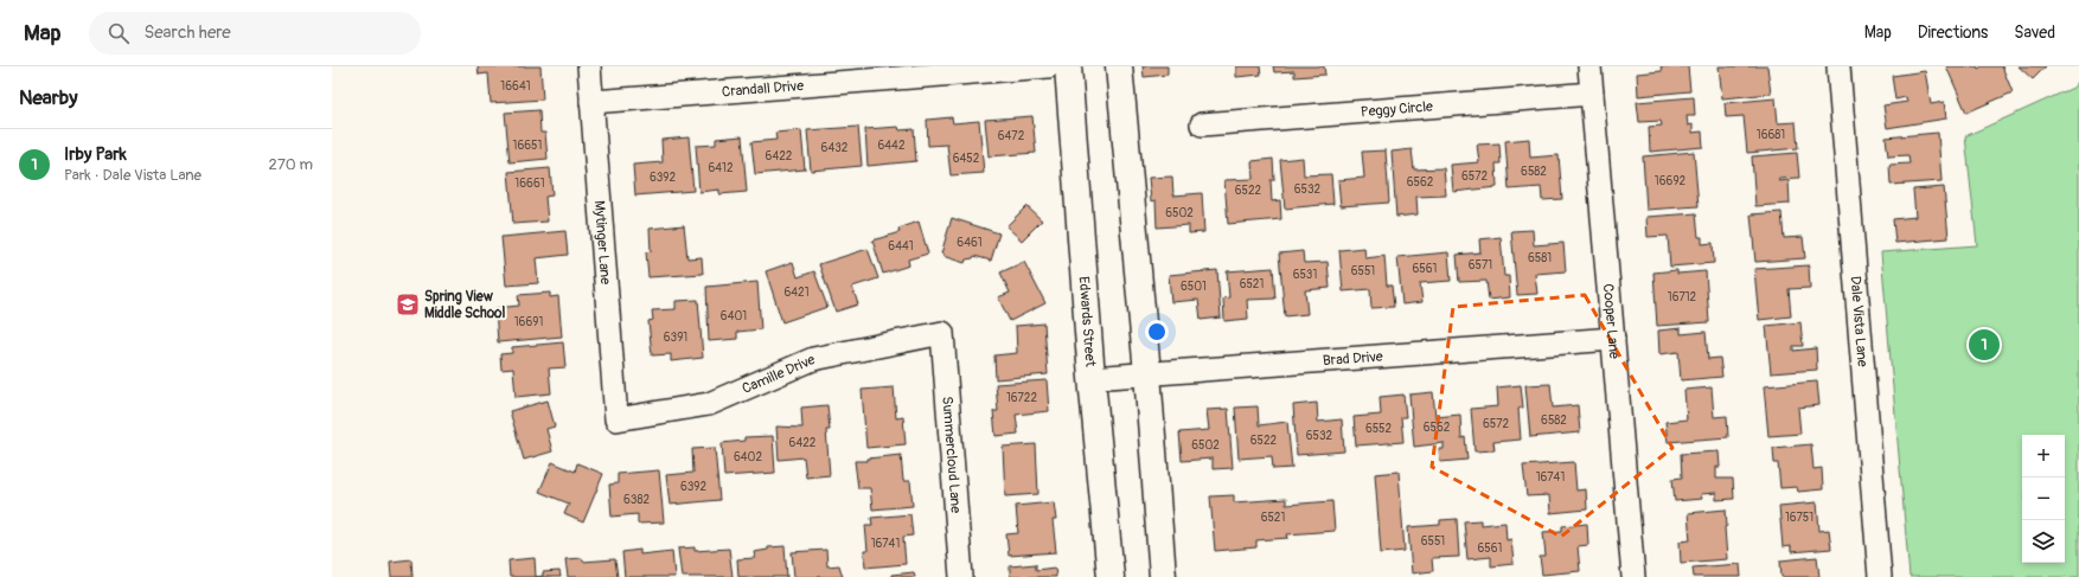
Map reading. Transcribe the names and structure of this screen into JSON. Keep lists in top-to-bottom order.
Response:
{
  "streets": {
    "main road": ["Edwards Street"],
    "street": [
      "Crandall Drive",
      "Peggy Circle",
      "Mytinger Lane",
      "Cooper Lane",
      "Dale Vista Lane",
      "Brad Drive",
      "Camille Drive",
      "Summercloud Lane"
    ]
  },
  "crossings": [
    ["Crandall Drive", "Mytinger Lane"],
    ["Peggy Circle", "Cooper Lane"],
    ["Mytinger Lane", "Camille Drive"],
    ["Cooper Lane", "Brad Drive"],
    ["Edwards Street", "Brad Drive"],
    ["Camille Drive", "Summercloud Lane"]
  ],
  "places": {
    "school or university": ["Spring View Middle School"]
  },
  "house_numbers": [
    "16641",
    "16681",
    "6472",
    "16651",
    "6442",
    "6432",
    "6422",
    "6452",
    "6412",
    "6582",
    "6572",
    "6392",
    "16692",
    "6562",
    "16661",
    "6532",
    "6522",
    "6502",
    "6461",
    "6441",
    "6581",
    "6571",
    "6561",
    "6551",
    "6531",
    "6521",
    "6501",
    "6421",
    "16712",
    "6401",
    "16691",
    "6391",
    "16722",
    "6582",
    "6572",
    "6562",
    "6552",
    "6532",
    "6522",
    "6422",
    "6502",
    "6402",
    "16741",
    "6392",
    "6382",
    "6521",
    "16751",
    "6551",
    "16741",
    "6561"
  ],
  "page": {
    "header": "Map",
    "search": "Search here",
    "nav": ["Map", "Directions", "Saved"],
    "heading": "Nearby",
    "list": [
      {
        "mark": "1",
        "name": "Irby Park",
        "note": "Park · Dale Vista Lane",
        "value": "270 m"
      }
    ],
    "pins": "1",
    "map_buttons": ["+", "−"]
  }
}
